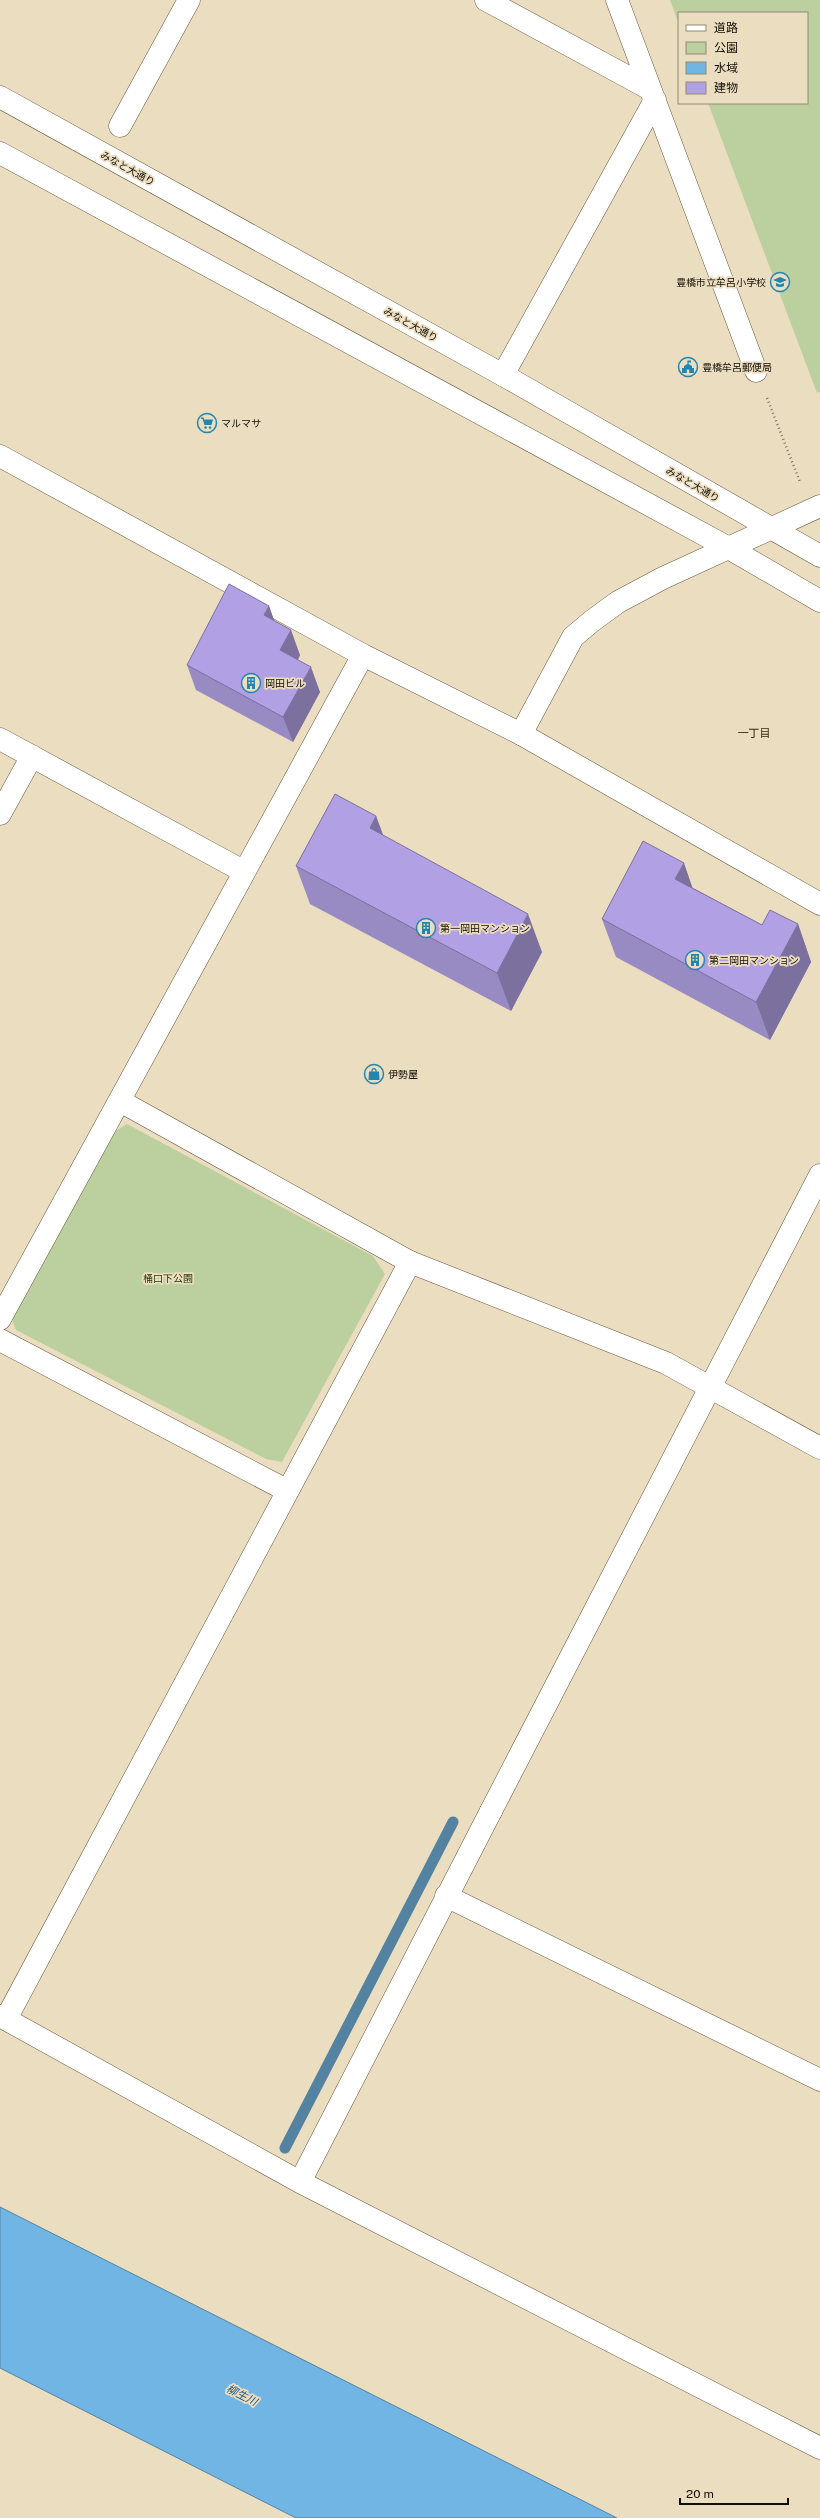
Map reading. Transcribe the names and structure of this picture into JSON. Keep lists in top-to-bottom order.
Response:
{
  "streets": {
    "street": ["みなと大通り"]
  },
  "districts": ["一丁目"],
  "water": ["柳生川"],
  "parks": ["桶口下公園"],
  "places": {
    "school or university": ["豊橋市立牟呂小学校"],
    "public building": ["豊橋牟呂郵便局"],
    "supermarket": ["マルマサ"],
    "building": ["岡田ビル", "第一岡田マンション", "第二岡田マンション"],
    "shop": ["伊勢屋"]
  },
  "legend": [
    "道路",
    "公園",
    "水域",
    "建物"
  ],
  "scale_bar": "20 m"
}
